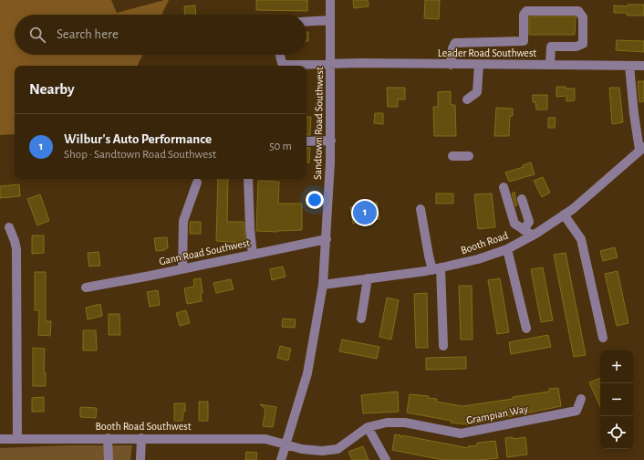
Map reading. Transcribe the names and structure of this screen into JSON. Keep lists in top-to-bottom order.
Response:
{
  "streets": {
    "street": [
      "Leader Road Southwest",
      "Sandtown Road Southwest",
      "Booth Road",
      "Gann Road Southwest",
      "Grampian Way",
      "Booth Road Southwest"
    ]
  },
  "crossings": [
    ["Leader Road Southwest", "Sandtown Road Southwest"],
    ["Sandtown Road Southwest", "Booth Road"],
    ["Sandtown Road Southwest", "Gann Road Southwest"],
    ["Sandtown Road Southwest", "Grampian Way"],
    ["Sandtown Road Southwest", "Booth Road Southwest"],
    ["Grampian Way", "Booth Road Southwest"]
  ],
  "page": {
    "search": "Search here",
    "heading": "Nearby",
    "list": [
      {
        "mark": "1",
        "name": "Wilbur's Auto Performance",
        "note": "Shop · Sandtown Road Southwest",
        "value": "50 m"
      }
    ],
    "pins": "1",
    "map_buttons": ["+", "−"]
  }
}
